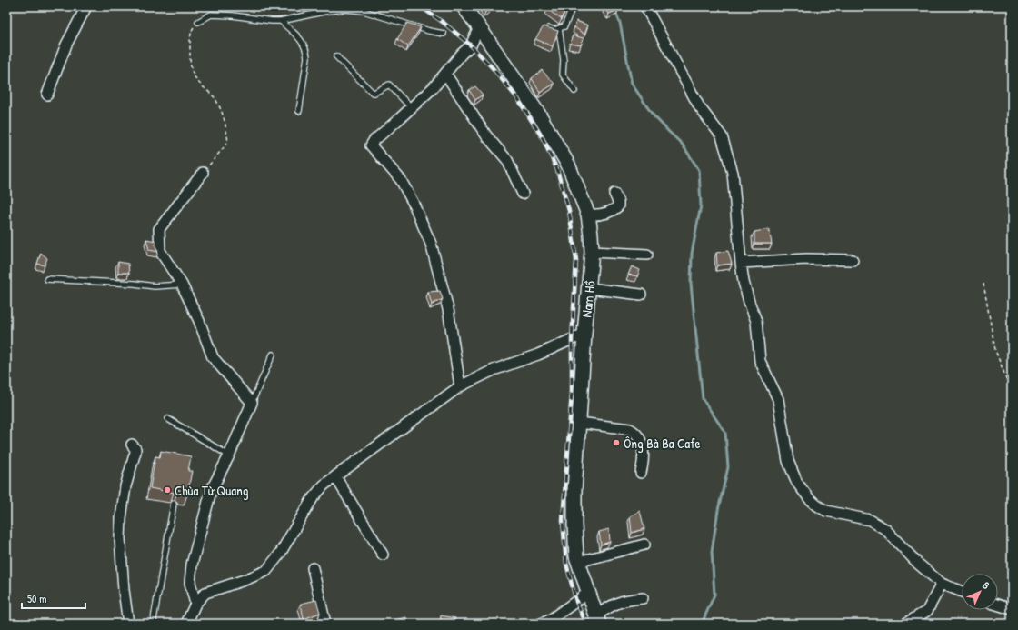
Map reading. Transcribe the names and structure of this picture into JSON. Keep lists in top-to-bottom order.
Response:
{
  "streets": {
    "street": ["Nam Hồ"]
  },
  "places": ["Ông Bà Ba Cafe", "Chùa Từ Quang"],
  "scale_bar": "50 m",
  "north": "top right"
}
